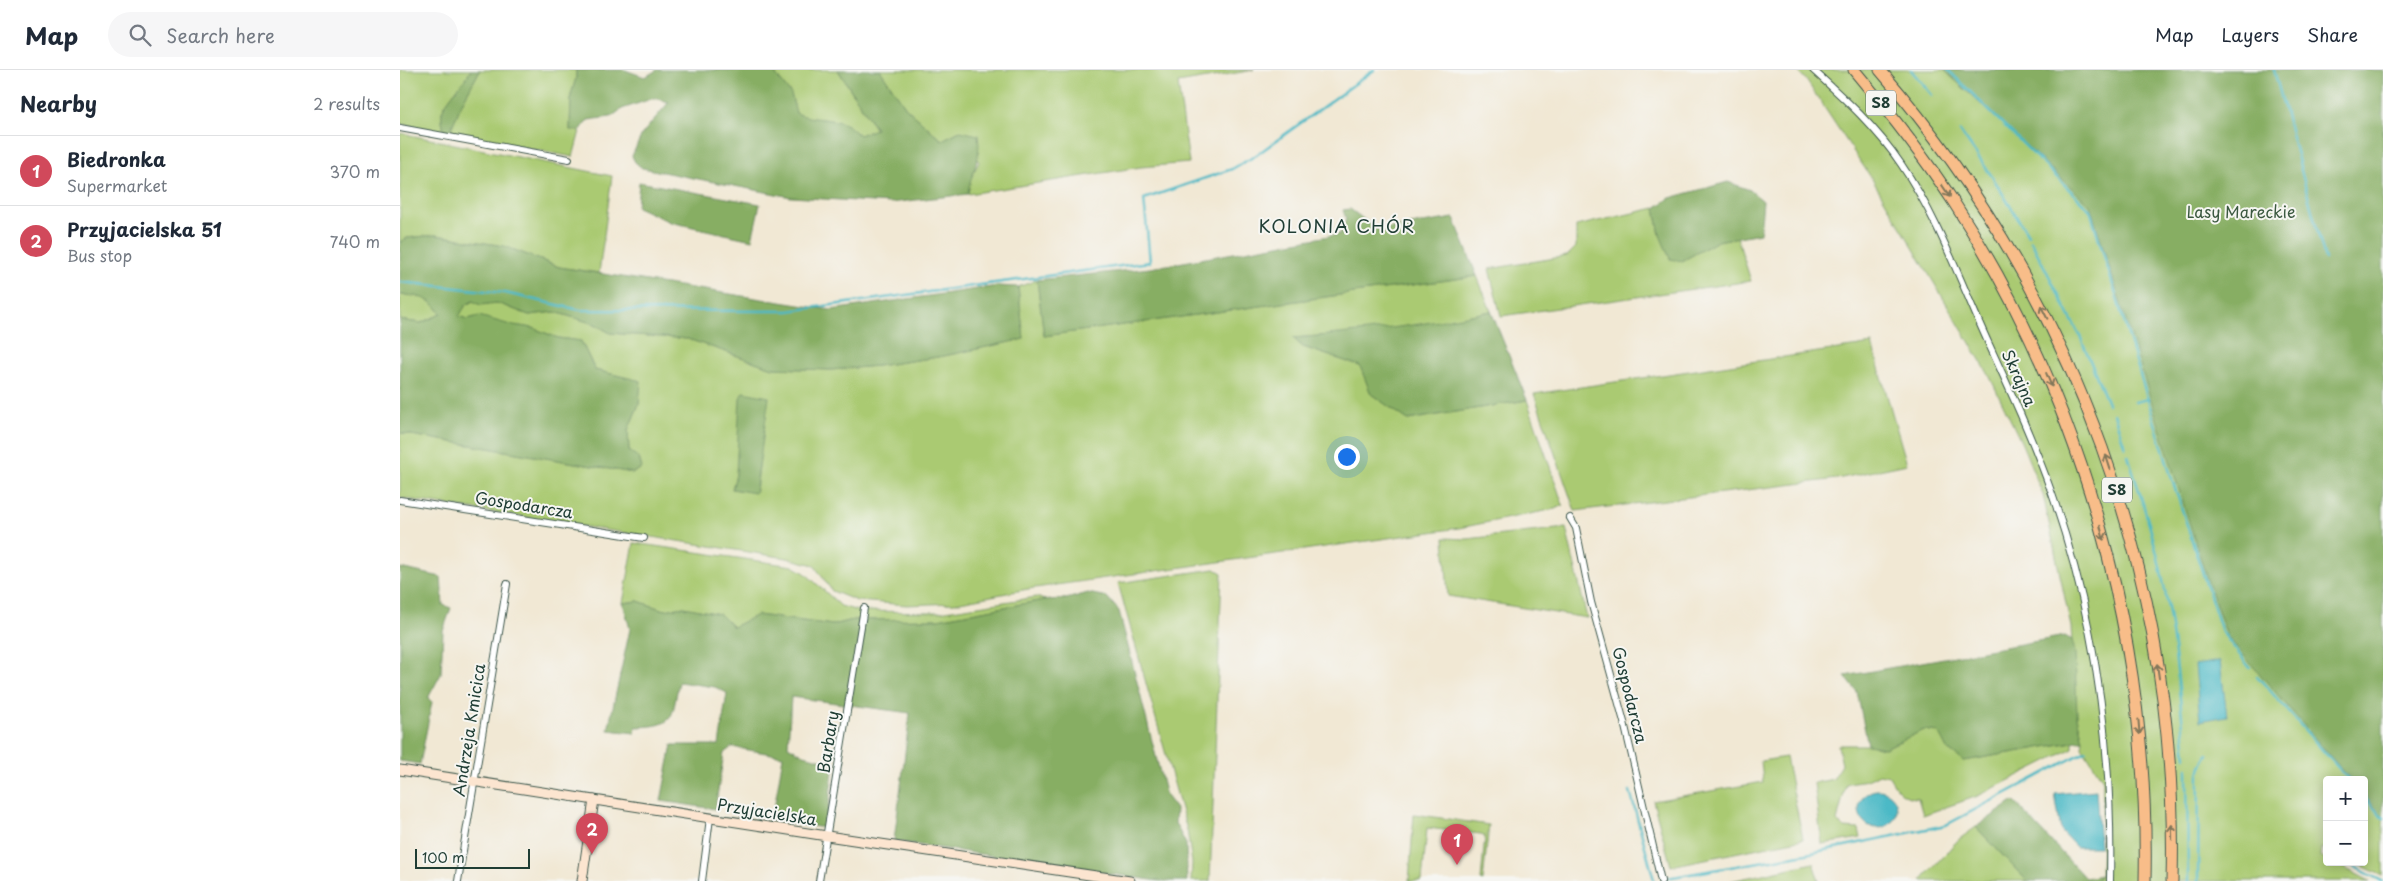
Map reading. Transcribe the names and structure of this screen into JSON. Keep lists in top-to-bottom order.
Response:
{
  "streets": {
    "highway": ["S8"],
    "street": [
      "Skrajna",
      "Gospodarcza",
      "Andrzeja Kmicica",
      "Barbary",
      "Przyjacielska"
    ]
  },
  "crossings": [
    ["Andrzeja Kmicica", "Przyjacielska"],
    ["Barbary", "Przyjacielska"]
  ],
  "districts": ["KOLONIA CHÓR"],
  "parks": ["Lasy Mareckie"],
  "scale_bar": "100 m",
  "page": {
    "header": "Map",
    "search": "Search here",
    "nav": ["Map", "Layers", "Share"],
    "heading": ["Nearby", "2 results"],
    "list": [
      {
        "mark": "1",
        "name": "Biedronka",
        "note": "Supermarket",
        "value": "370 m"
      },
      {
        "mark": "2",
        "name": "Przyjacielska 51",
        "note": "Bus stop",
        "value": "740 m"
      }
    ],
    "map_buttons": ["+", "−"],
    "pins": ["2", "1"],
    "scale": "100 m"
  }
}
